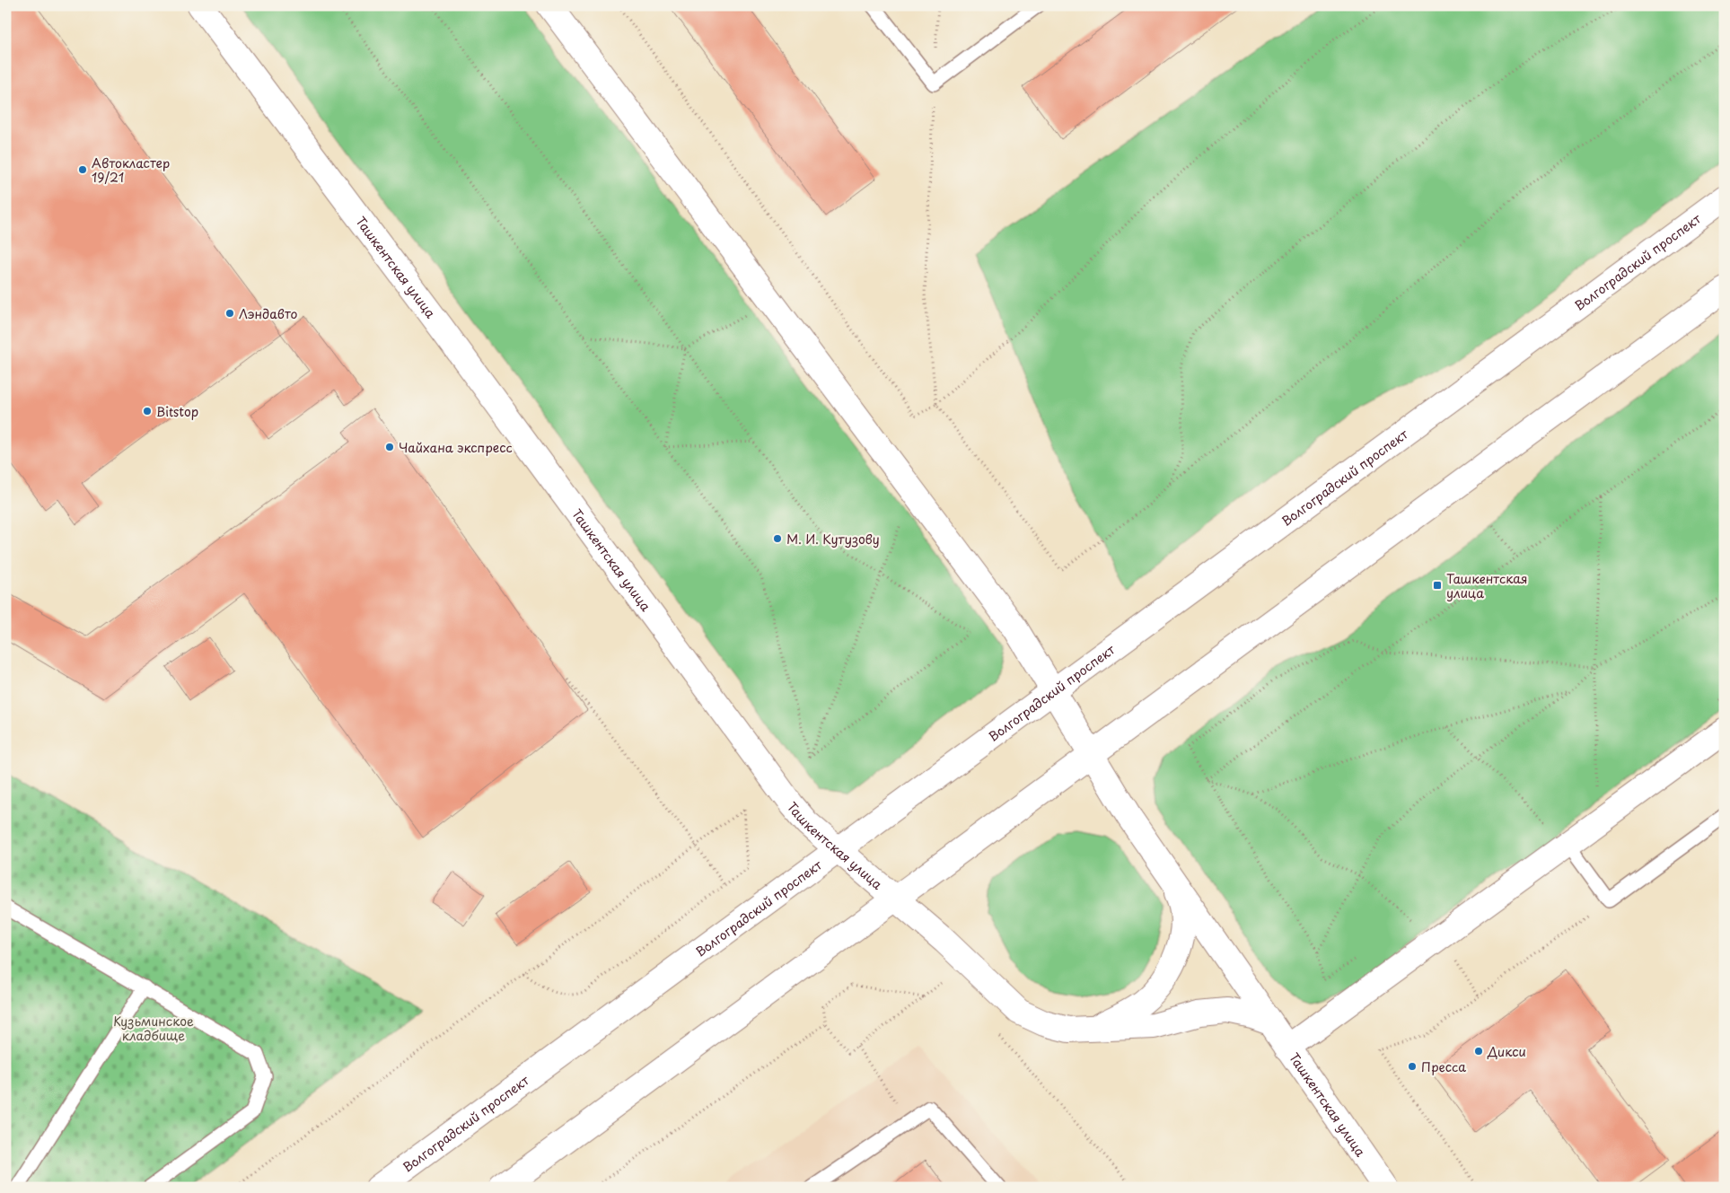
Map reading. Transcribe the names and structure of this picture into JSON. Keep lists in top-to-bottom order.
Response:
{
  "streets": {
    "main road": ["Волгоградский проспект", "Ташкентская улица"]
  },
  "crossings": [
    ["Волгоградский проспект", "Ташкентская улица"]
  ],
  "parks": ["Кузьминское кладбище"],
  "places": {
    "other": [
      "Автокластер 19/21",
      "Лэндавто",
      "Bitstop",
      "Чайхана экспресс",
      "М. И. Кутузову",
      "Дикси",
      "Пресса"
    ],
    "transit": ["Ташкентская улица"]
  }
}
